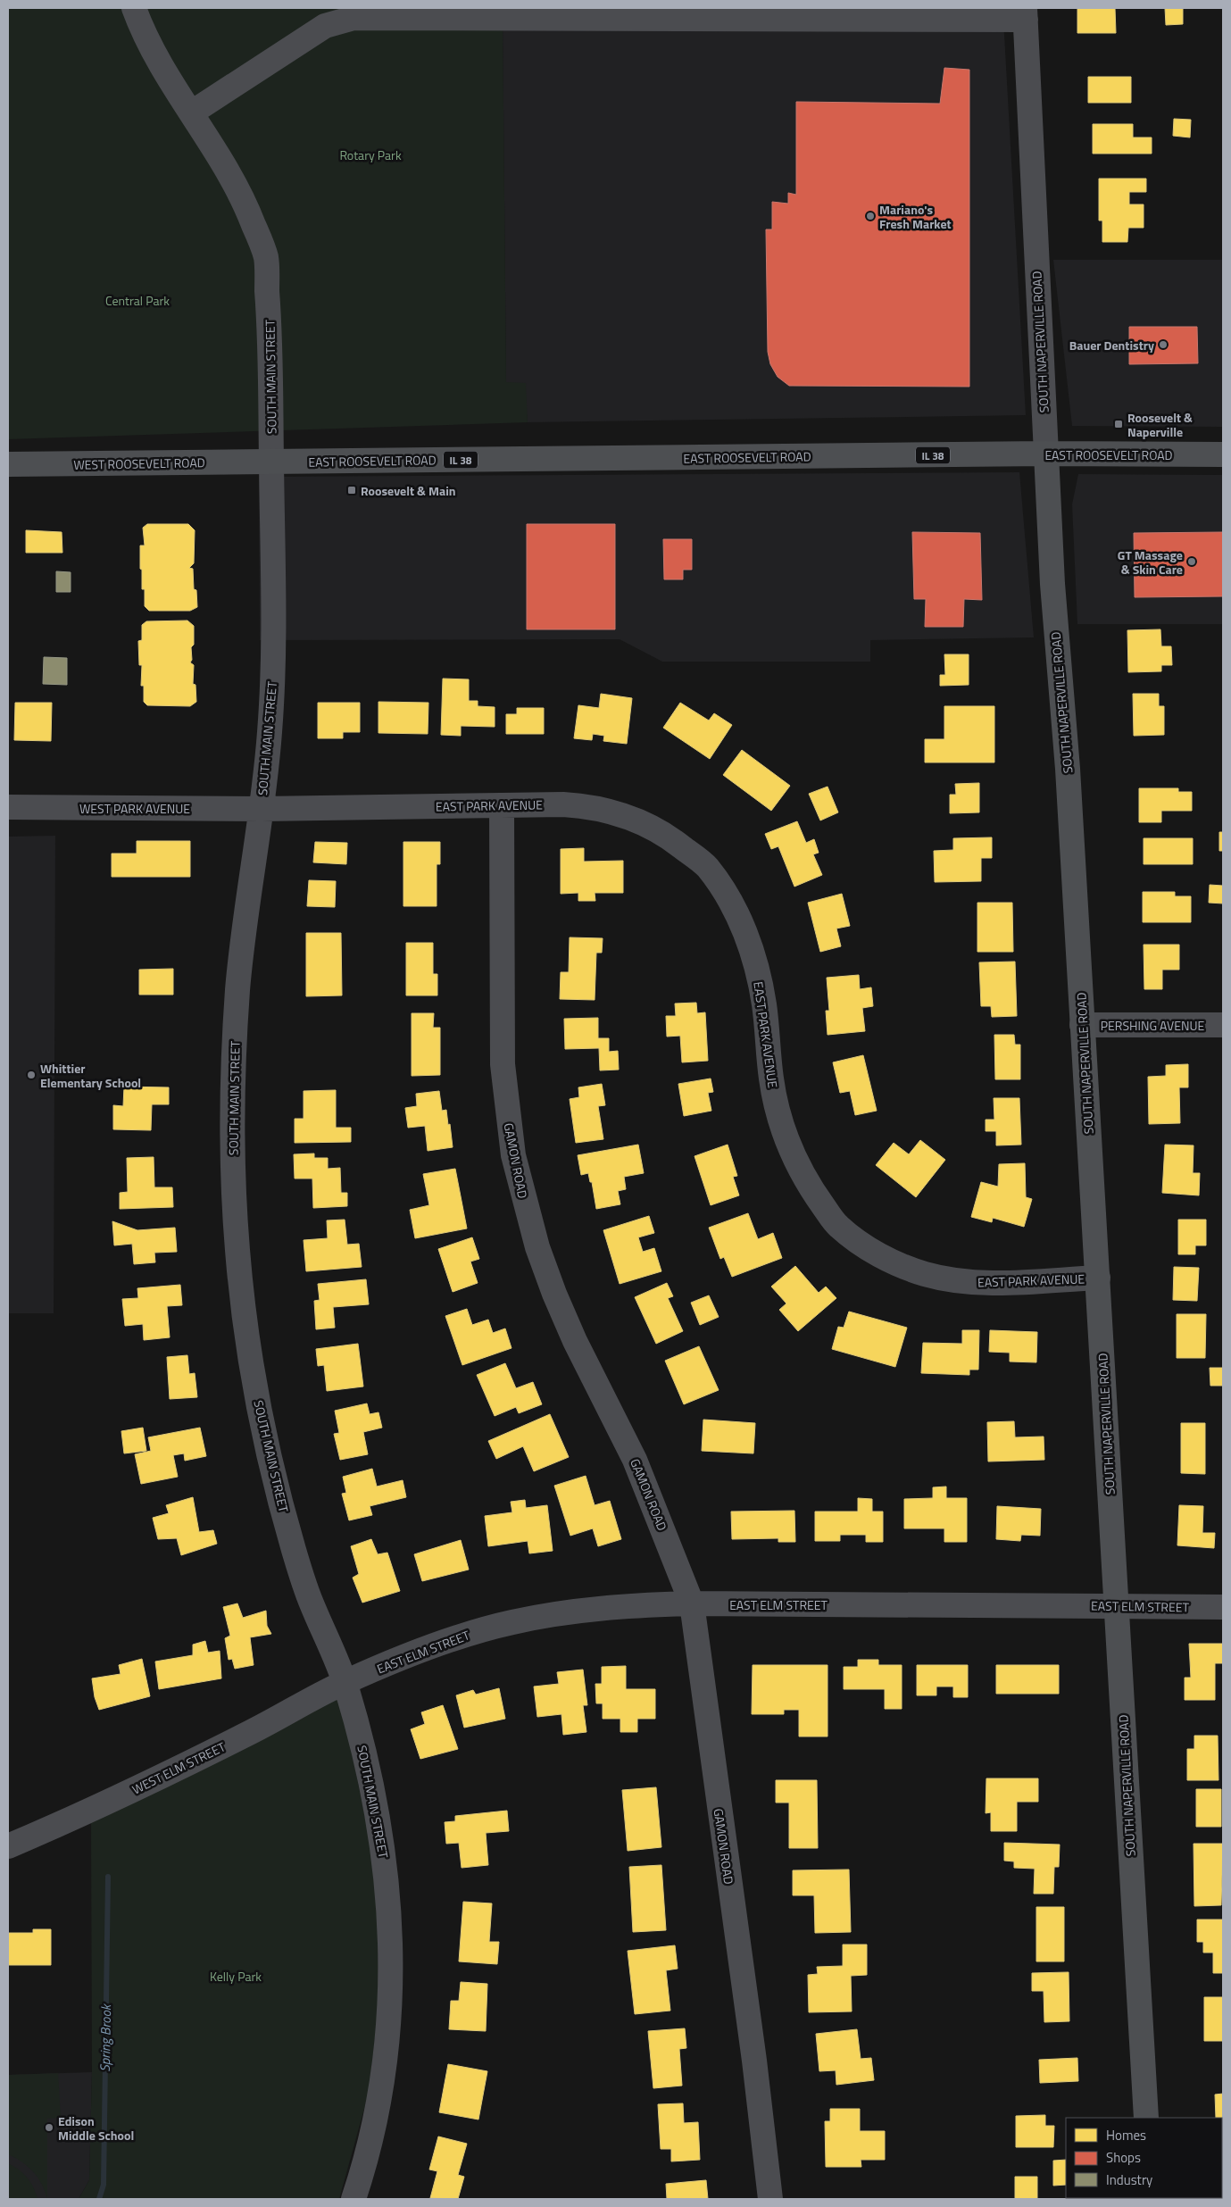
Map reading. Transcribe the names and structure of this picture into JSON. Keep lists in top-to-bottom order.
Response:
{
  "streets": {
    "main road": [
      "SOUTH NAPERVILLE ROAD",
      "EAST ROOSEVELT ROAD",
      "IL 38",
      "WEST ROOSEVELT ROAD"
    ],
    "street": [
      "SOUTH MAIN STREET",
      "EAST PARK AVENUE",
      "WEST PARK AVENUE",
      "PERSHING AVENUE",
      "GAMON ROAD",
      "EAST ELM STREET",
      "WEST ELM STREET"
    ]
  },
  "crossings": [
    ["SOUTH NAPERVILLE ROAD", "EAST ROOSEVELT ROAD"],
    ["SOUTH NAPERVILLE ROAD", "EAST PARK AVENUE"],
    ["SOUTH NAPERVILLE ROAD", "PERSHING AVENUE"],
    ["SOUTH NAPERVILLE ROAD", "EAST ELM STREET"],
    ["SOUTH MAIN STREET", "EAST ROOSEVELT ROAD"],
    ["SOUTH MAIN STREET", "WEST ROOSEVELT ROAD"],
    ["SOUTH MAIN STREET", "EAST PARK AVENUE"],
    ["SOUTH MAIN STREET", "WEST PARK AVENUE"],
    ["SOUTH MAIN STREET", "EAST ELM STREET"],
    ["SOUTH MAIN STREET", "WEST ELM STREET"],
    ["EAST ROOSEVELT ROAD", "WEST ROOSEVELT ROAD"],
    ["EAST PARK AVENUE", "WEST PARK AVENUE"],
    ["EAST PARK AVENUE", "GAMON ROAD"],
    ["GAMON ROAD", "EAST ELM STREET"],
    ["EAST ELM STREET", "WEST ELM STREET"]
  ],
  "water": ["Spring Brook"],
  "parks": ["Rotary Park", "Central Park", "Kelly Park"],
  "places": {
    "other": [
      "Mariano's Fresh Market",
      "Bauer Dentistry",
      "GT Massage & Skin Care",
      "Whittier Elementary School",
      "Edison Middle School"
    ],
    "transit": ["Roosevelt & Naperville", "Roosevelt & Main"]
  },
  "legend": ["Homes", "Shops", "Industry"]
}
